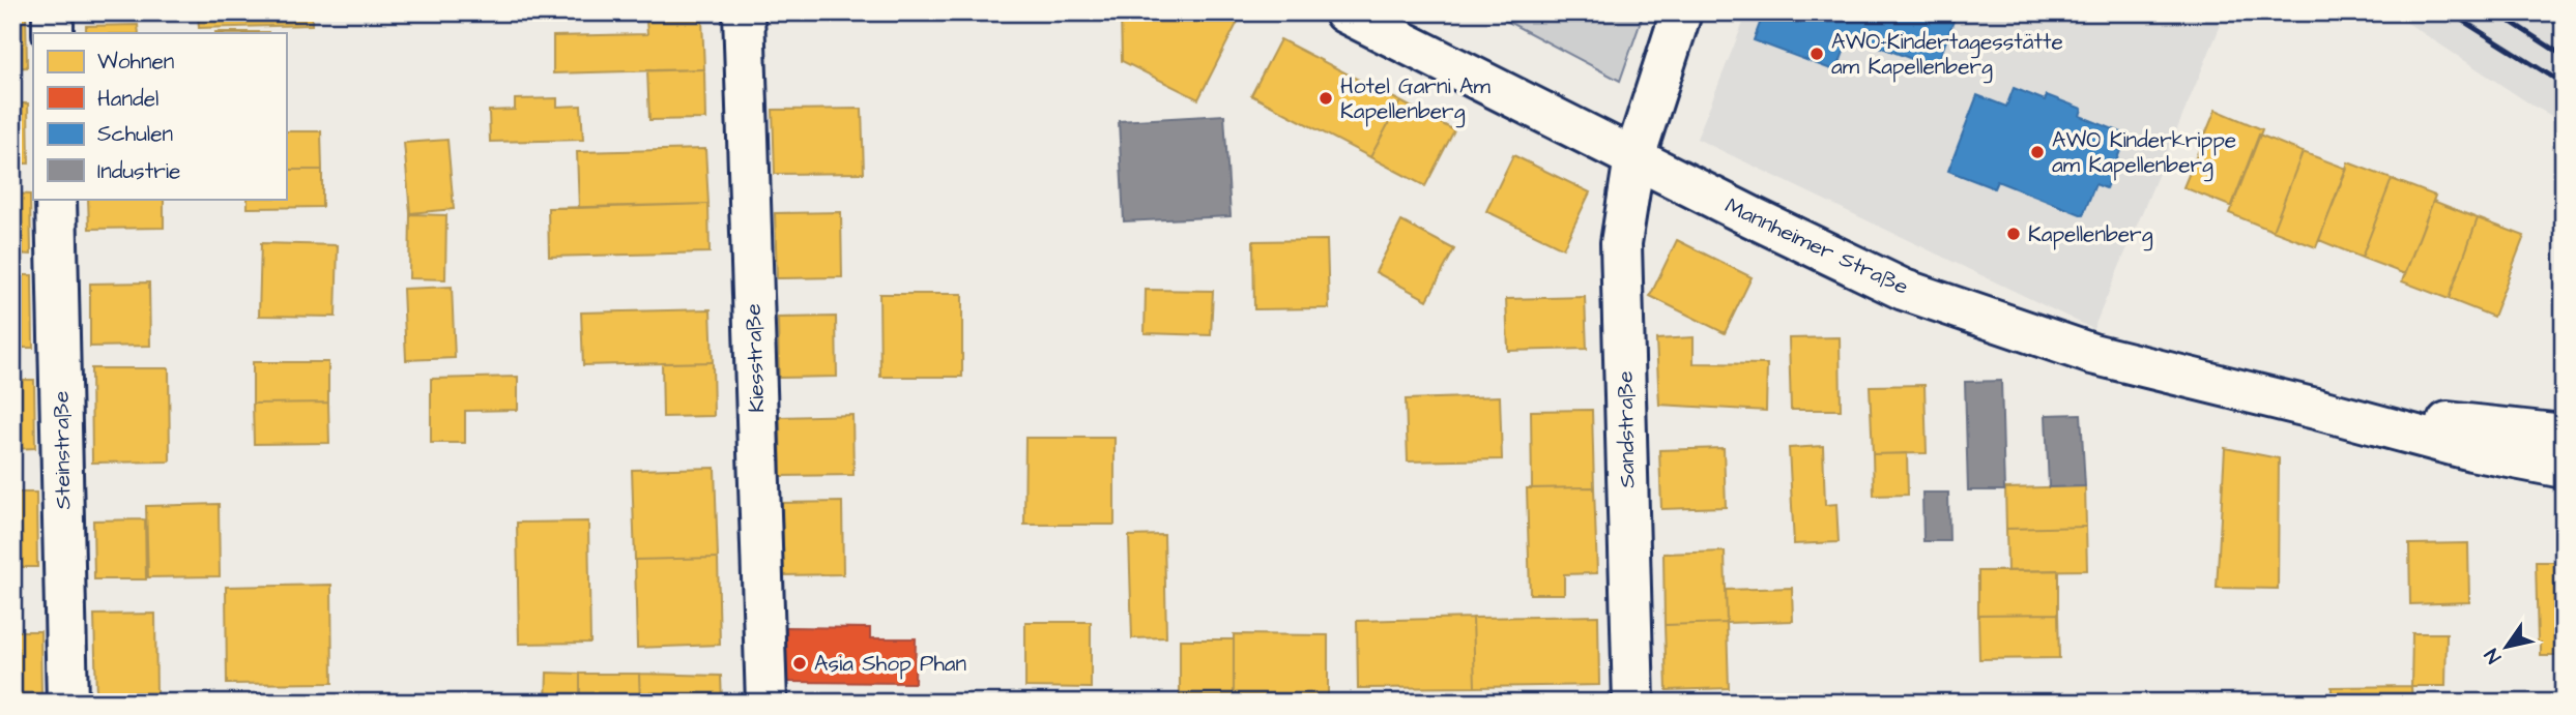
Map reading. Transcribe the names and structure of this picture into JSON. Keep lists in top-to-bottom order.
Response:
{
  "streets": {
    "street": [
      "Mannheimer Straße",
      "Kiesstraße",
      "Sandstraße",
      "Steinstraße"
    ]
  },
  "crossings": [
    ["Mannheimer Straße", "Sandstraße"]
  ],
  "places": [
    "AWO-Kindertagesstätte am Kapellenberg",
    "Hotel Garni Am Kapellenberg",
    "AWO Kinderkrippe am Kapellenberg",
    "Kapellenberg",
    "Asia Shop Phan"
  ],
  "legend": [
    "Wohnen",
    "Handel",
    "Schulen",
    "Industrie"
  ],
  "north": "bottom left"
}
